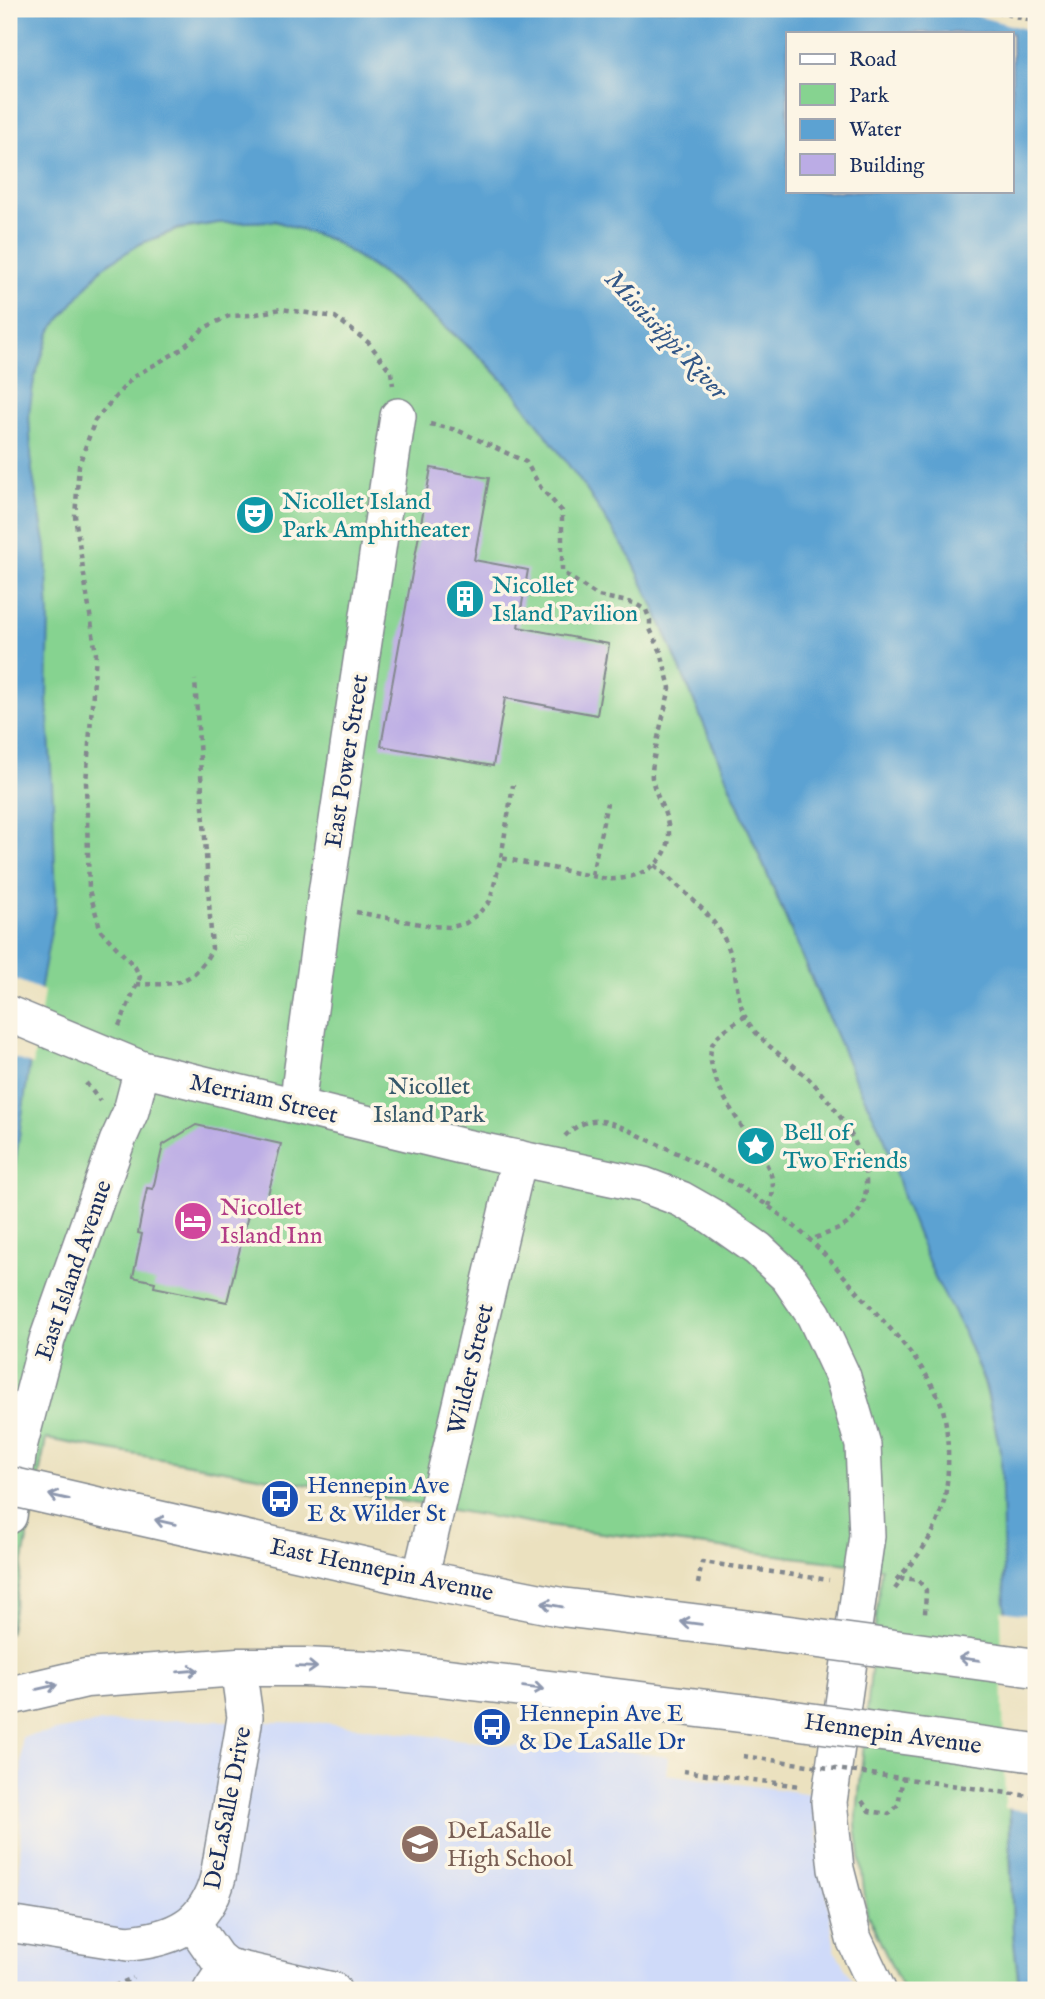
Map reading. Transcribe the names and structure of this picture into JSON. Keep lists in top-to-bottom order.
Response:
{
  "streets": {
    "main road": ["East Hennepin Avenue", "Hennepin Avenue"],
    "street": [
      "East Power Street",
      "Merriam Street",
      "East Island Avenue",
      "Wilder Street",
      "DeLaSalle Drive"
    ]
  },
  "crossings": [
    ["East Power Street", "Merriam Street"],
    ["Merriam Street", "East Island Avenue"],
    ["Merriam Street", "Wilder Street"],
    ["Wilder Street", "East Hennepin Avenue"],
    ["Hennepin Avenue", "DeLaSalle Drive"]
  ],
  "one_way": ["East Hennepin Avenue", "Hennepin Avenue"],
  "water": ["Mississippi River"],
  "parks": ["Nicollet Island Park"],
  "places": {
    "theatre": ["Nicollet Island Park Amphitheater"],
    "building": ["Nicollet Island Pavilion"],
    "place": ["Bell of Two Friends"],
    "hotel": ["Nicollet Island Inn"],
    "bus stop": ["Hennepin Ave E & Wilder St", "Hennepin Ave E & De LaSalle Dr"],
    "school or university": ["DeLaSalle High School"]
  },
  "legend": [
    "Road",
    "Park",
    "Water",
    "Building"
  ]
}
